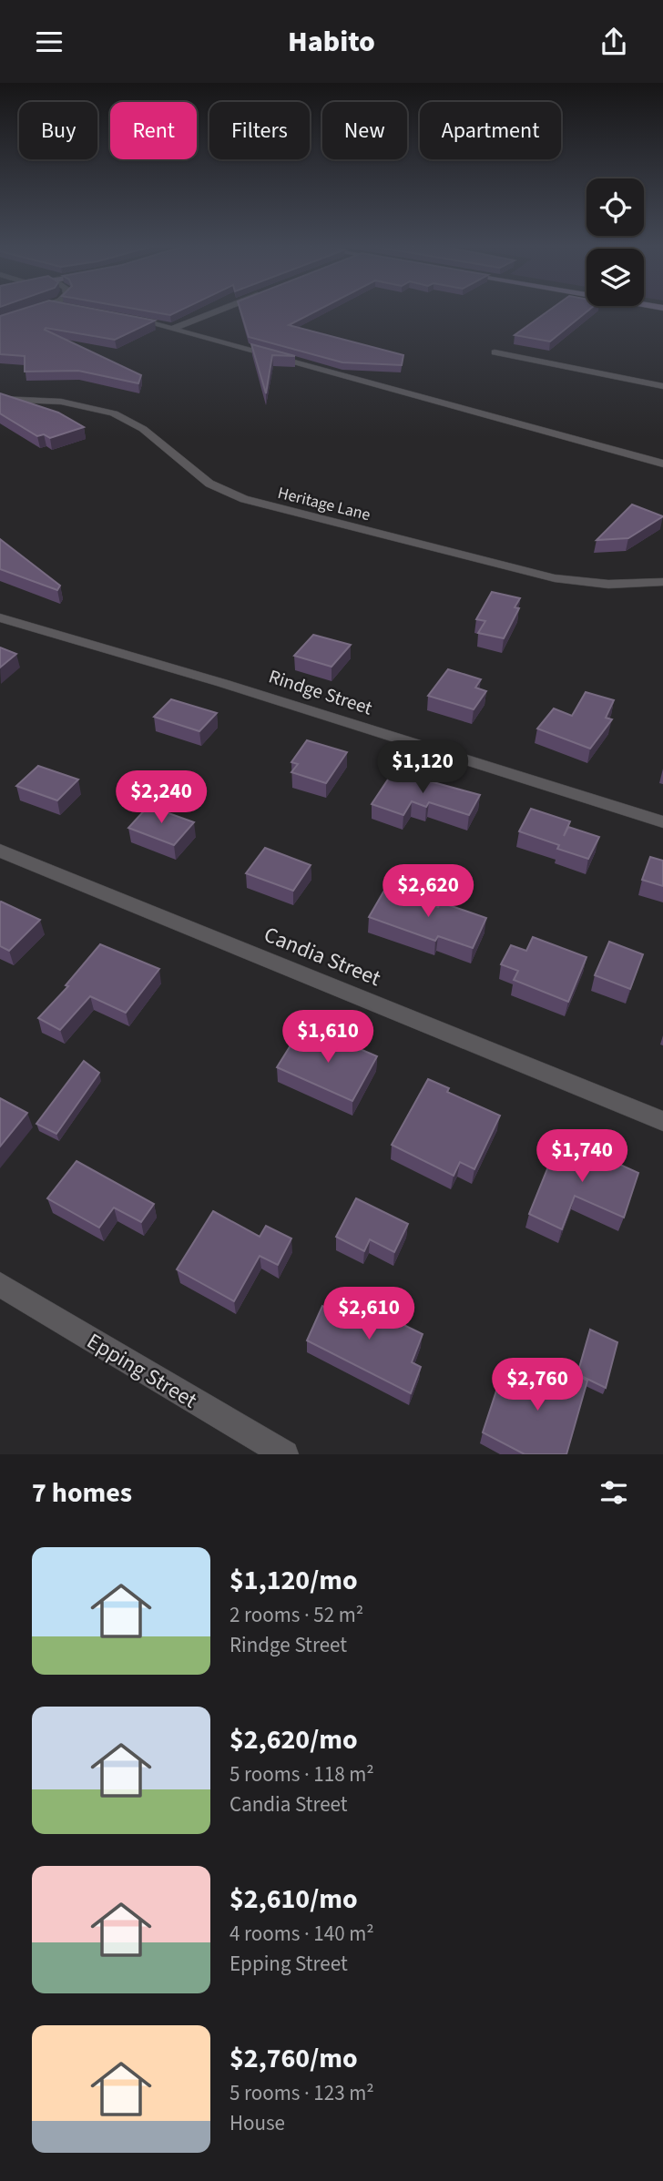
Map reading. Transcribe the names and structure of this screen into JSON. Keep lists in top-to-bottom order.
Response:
{
  "streets": {
    "street": [
      "Heritage Lane",
      "Rindge Street",
      "Candia Street",
      "Epping Street"
    ]
  },
  "page": {
    "header": "Habito",
    "chip": [
      "Buy",
      "Rent",
      "Filters",
      "New",
      "Apartment"
    ],
    "price": [
      "$1,120",
      "$2,240",
      "$2,620",
      "$1,610",
      "$1,740",
      "$2,610",
      "$2,760"
    ],
    "heading": "7 homes",
    "list": [
      {
        "name": "$1,120/mo",
        "note": "2 rooms · 52 m² · Rindge Street"
      },
      {
        "name": "$2,620/mo",
        "note": "5 rooms · 118 m² · Candia Street"
      },
      {
        "name": "$2,610/mo",
        "note": "4 rooms · 140 m² · Epping Street"
      },
      {
        "name": "$2,760/mo",
        "note": "5 rooms · 123 m² · House"
      }
    ]
  }
}
